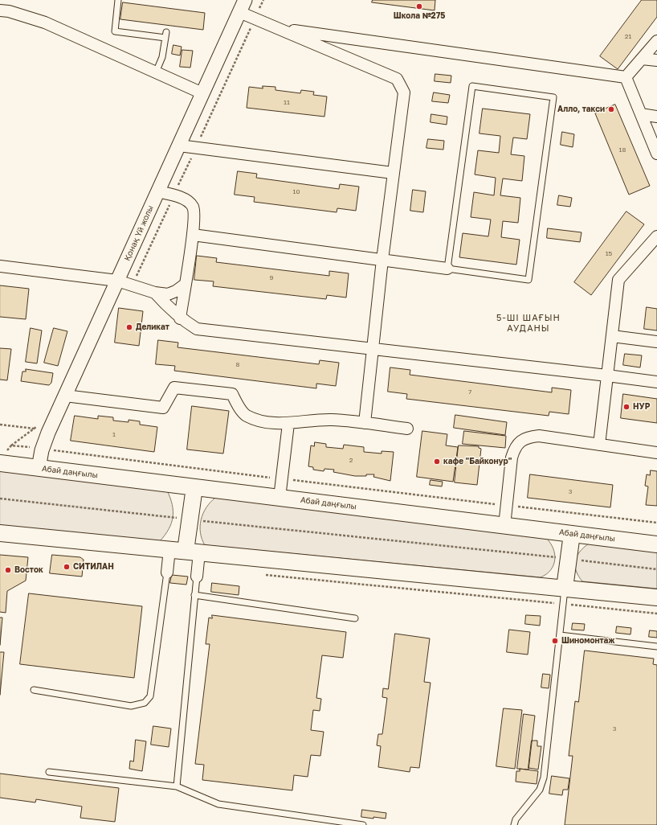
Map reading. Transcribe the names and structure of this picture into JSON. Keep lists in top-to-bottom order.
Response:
{
  "streets": {
    "main road": ["Абай даңғылы"],
    "street": ["Қонақ Үй жолы"]
  },
  "crossings": [
    ["Қонақ Үй жолы", "Абай даңғылы"]
  ],
  "districts": ["5-ШІ ШАҒЫН АУДАНЫ"],
  "places": [
    "Школа №275",
    "Алло, такси",
    "Деликат",
    "НУР",
    "кафе \"Байконур\"",
    "СИТИЛАН",
    "Восток",
    "Шиномонтаж"
  ],
  "house_numbers": [
    "21",
    "11",
    "18",
    "10",
    "15",
    "9",
    "8",
    "7",
    "1",
    "2",
    "3",
    "3"
  ]
}
